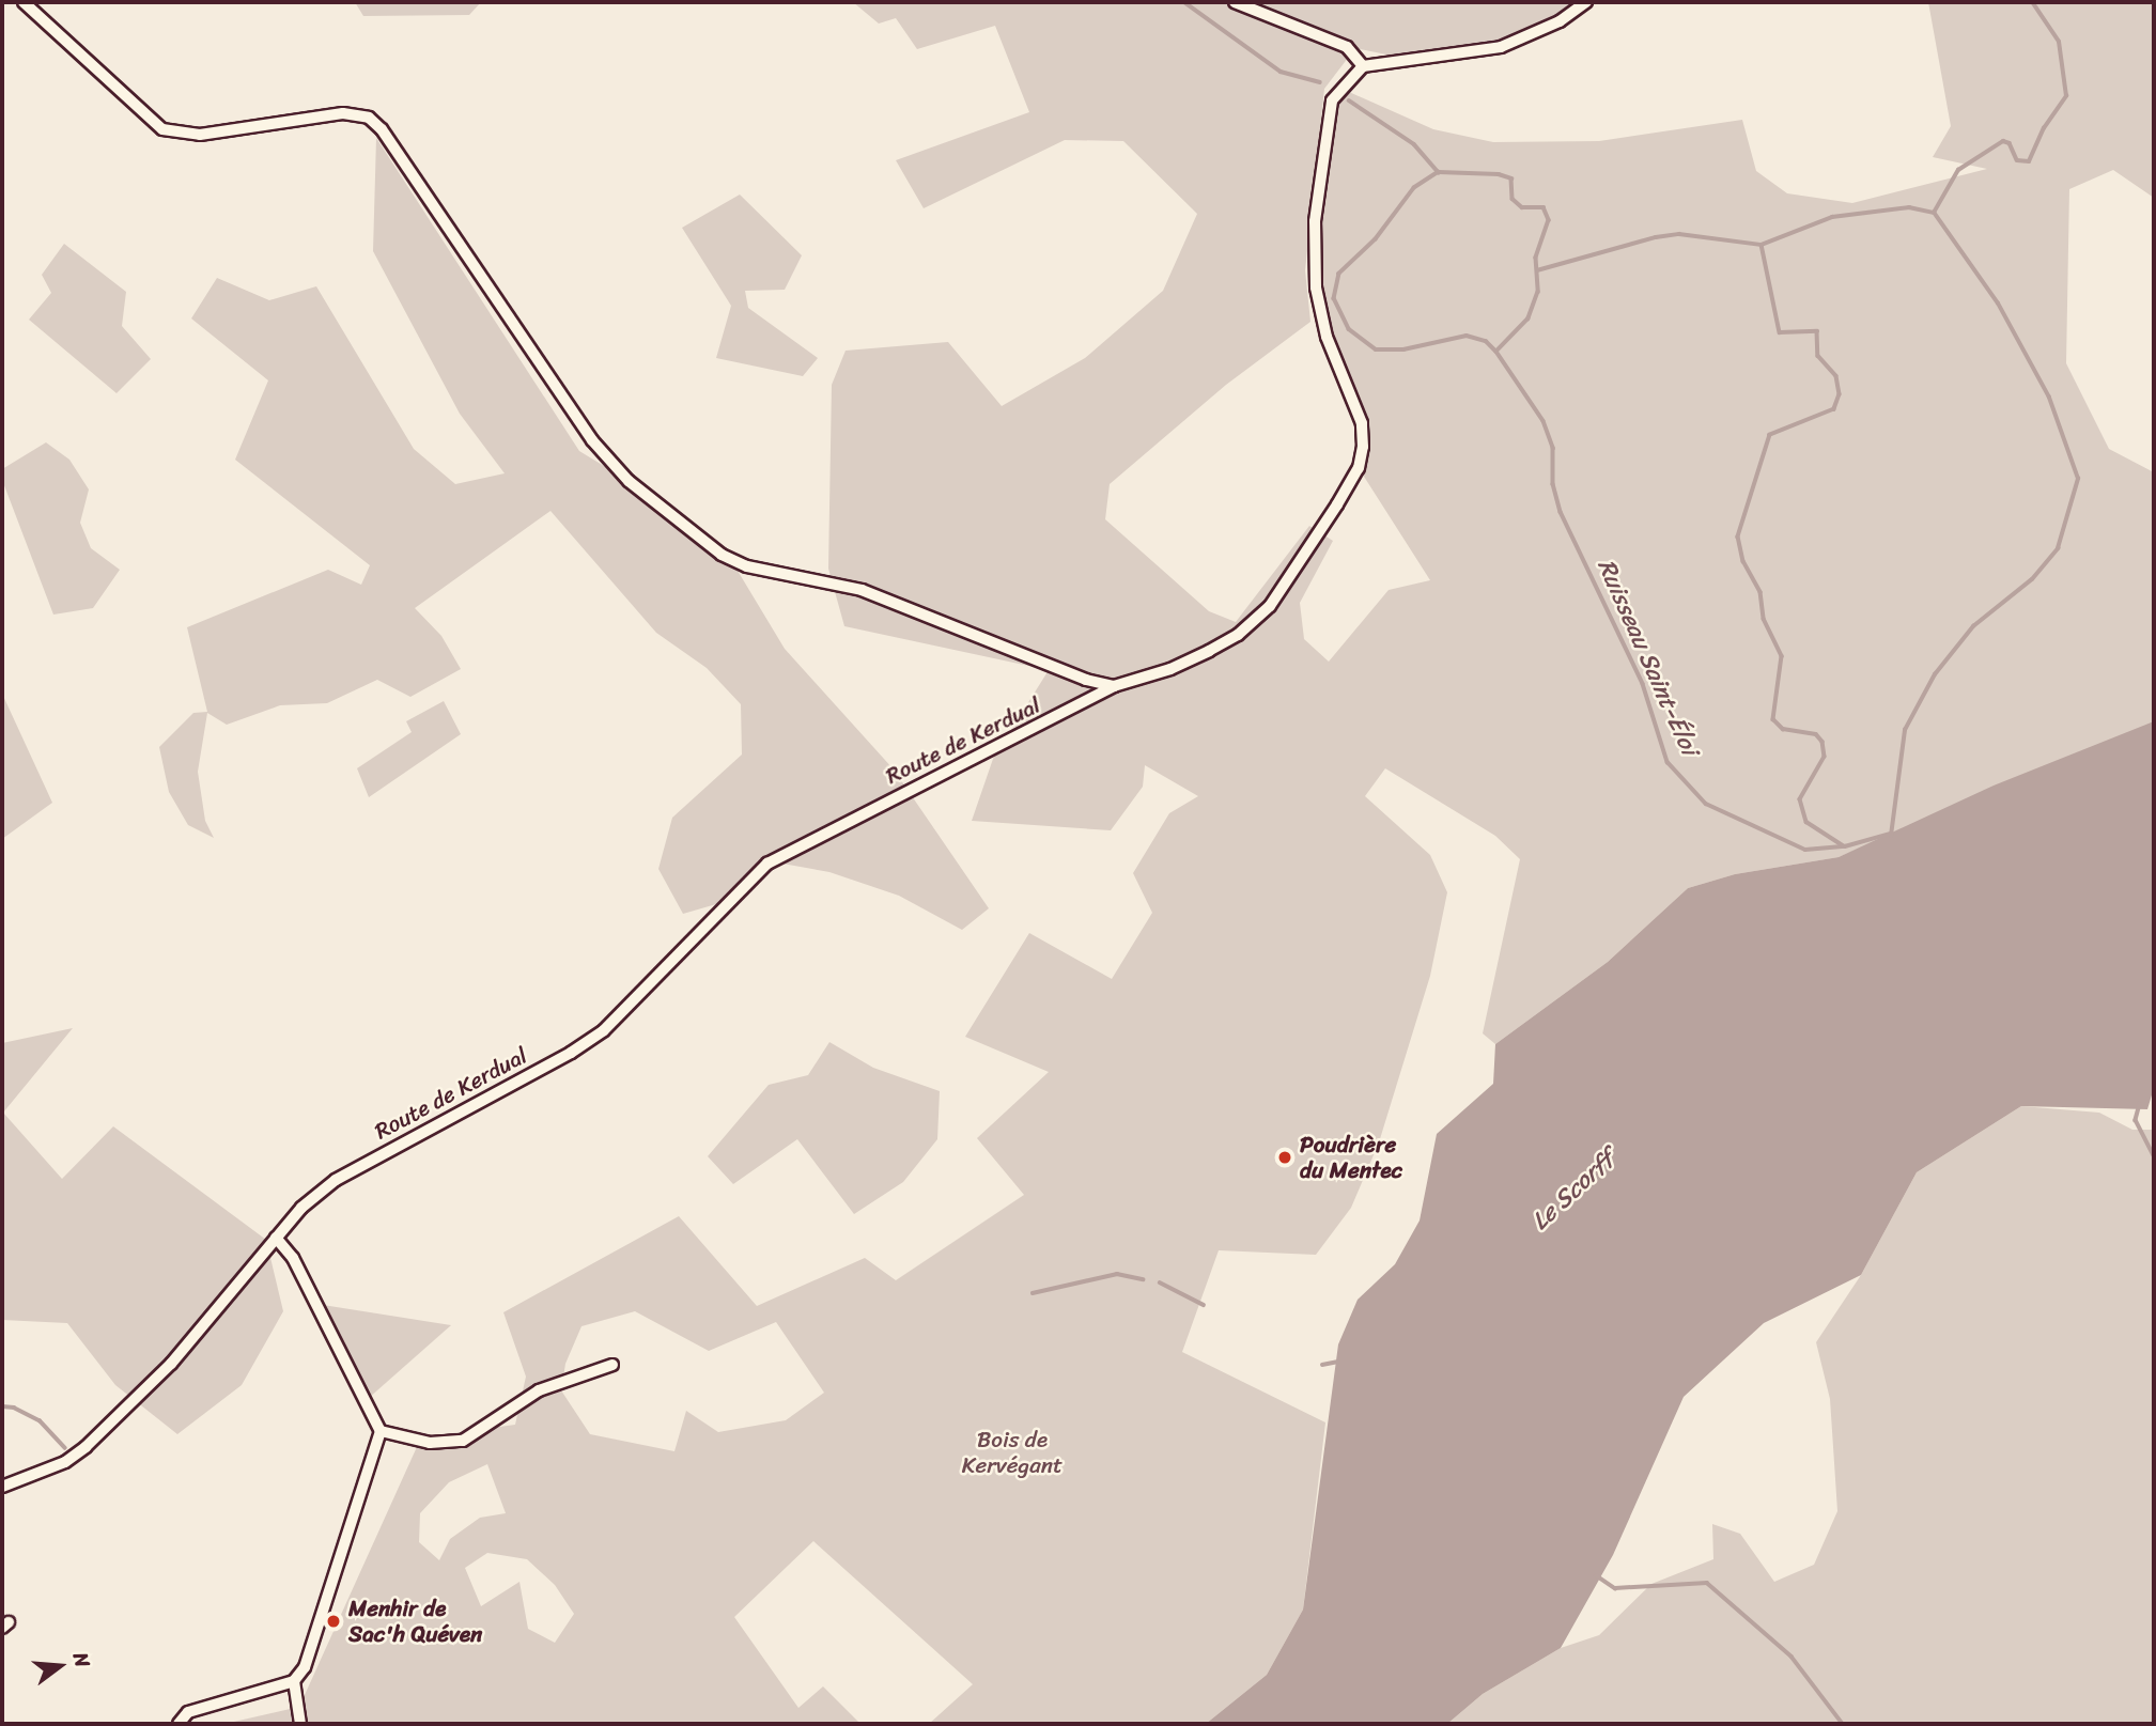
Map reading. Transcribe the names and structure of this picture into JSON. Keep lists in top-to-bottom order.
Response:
{
  "streets": {
    "street": ["Route de Kerdual"]
  },
  "water": ["Ruisseau Saint-Éloi", "Le Scorff"],
  "parks": ["Bois de Kervégant"],
  "places": ["Poudrière du Mentec", "Menhir de Sac'h Quéven"],
  "north": "right"
}
